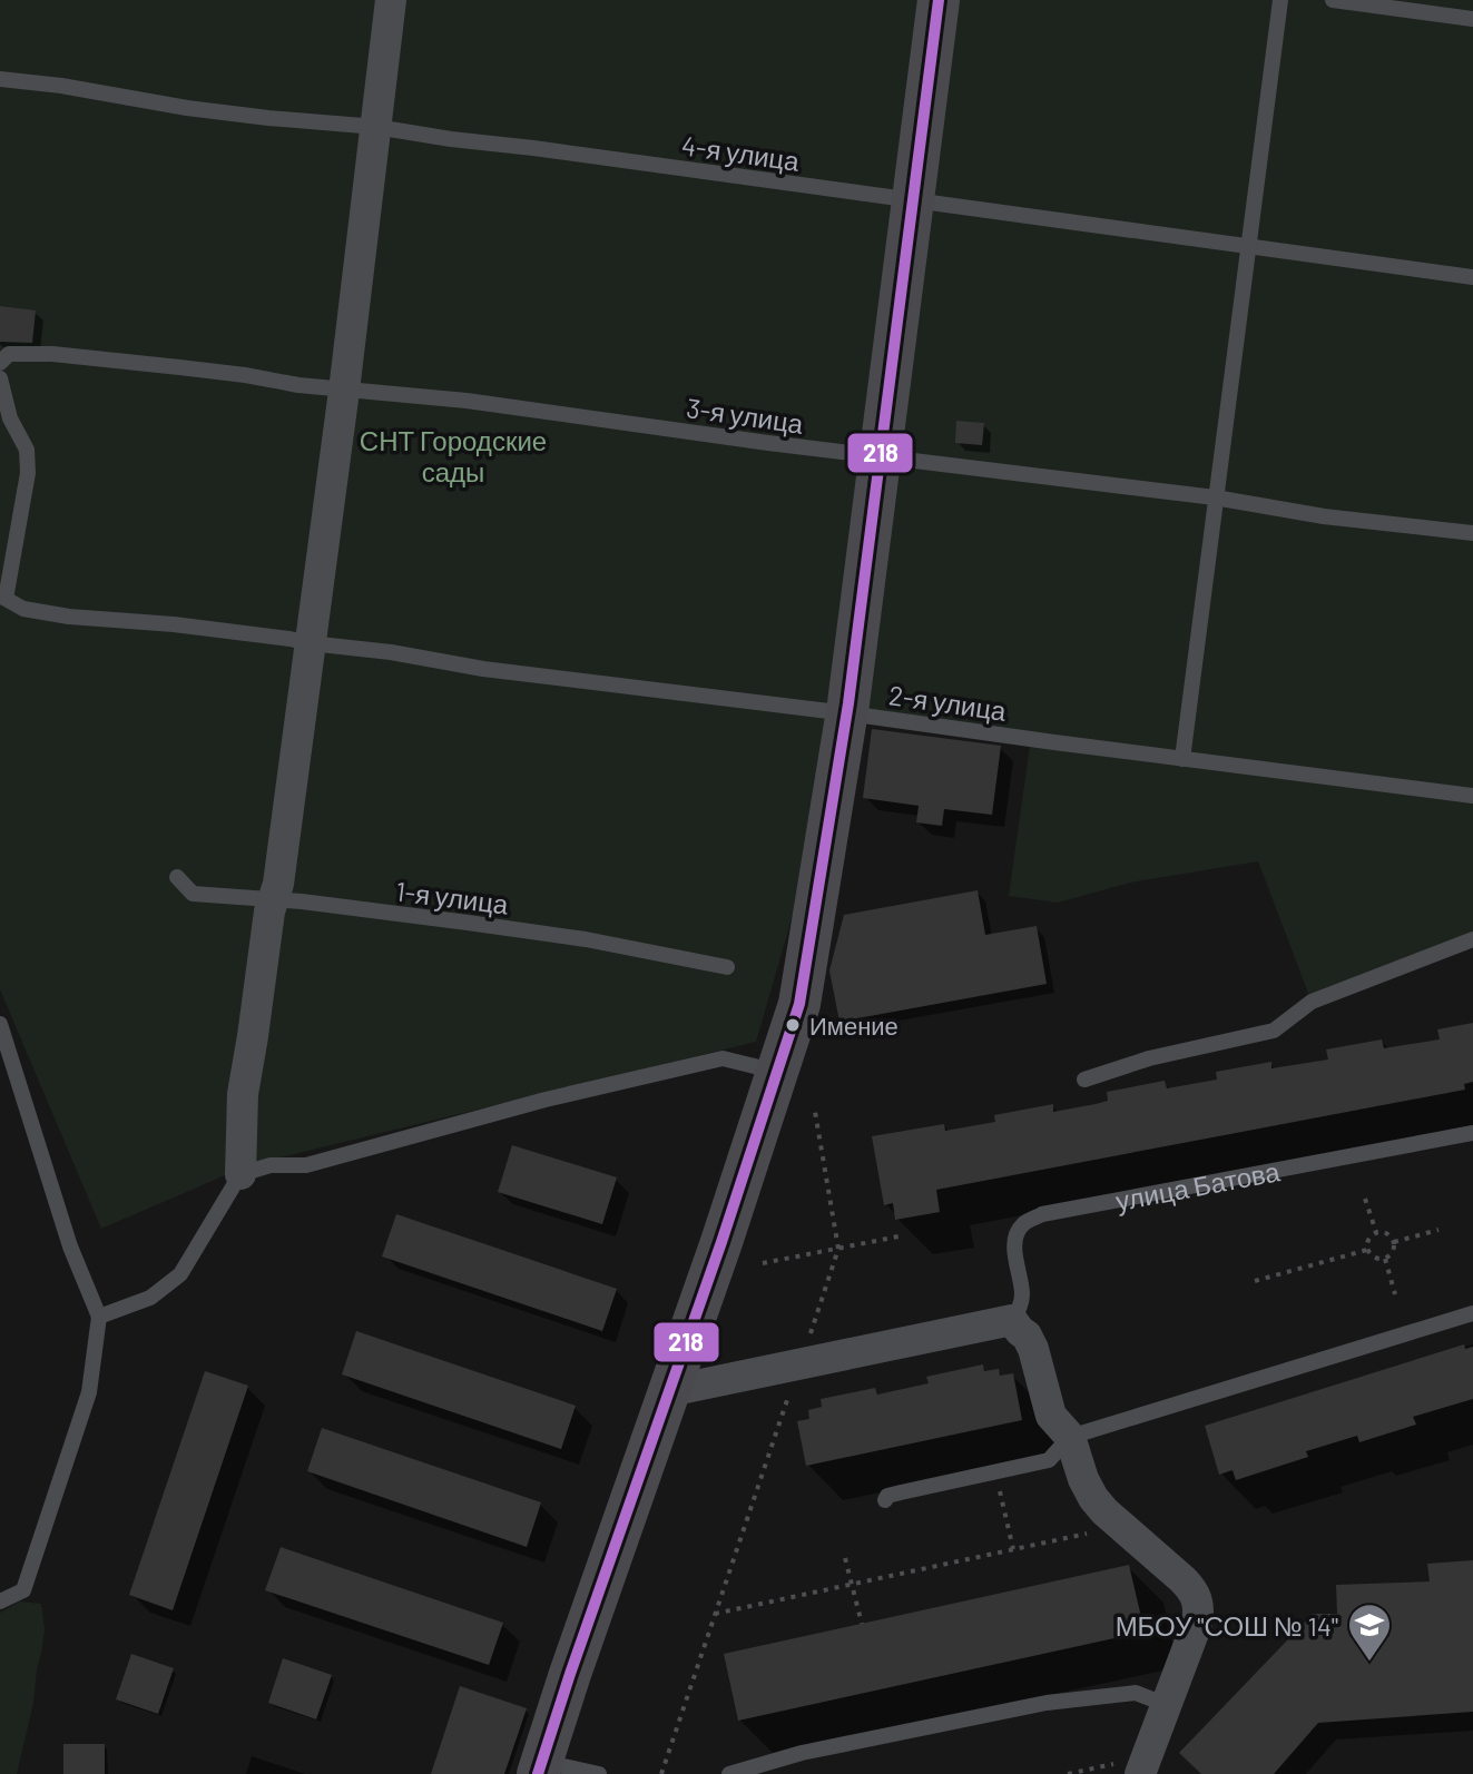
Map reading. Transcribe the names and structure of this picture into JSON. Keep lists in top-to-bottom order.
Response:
{
  "streets": {
    "lane": [
      "4-я улица",
      "3-я улица",
      "2-я улица",
      "1-я улица",
      "улица Батова"
    ]
  },
  "parks": ["СНТ Городские сады"],
  "places": {
    "other": ["Имение"],
    "school or university": ["МБОУ \"СОШ № 14\""]
  },
  "lines": ["transit line 218"]
}
